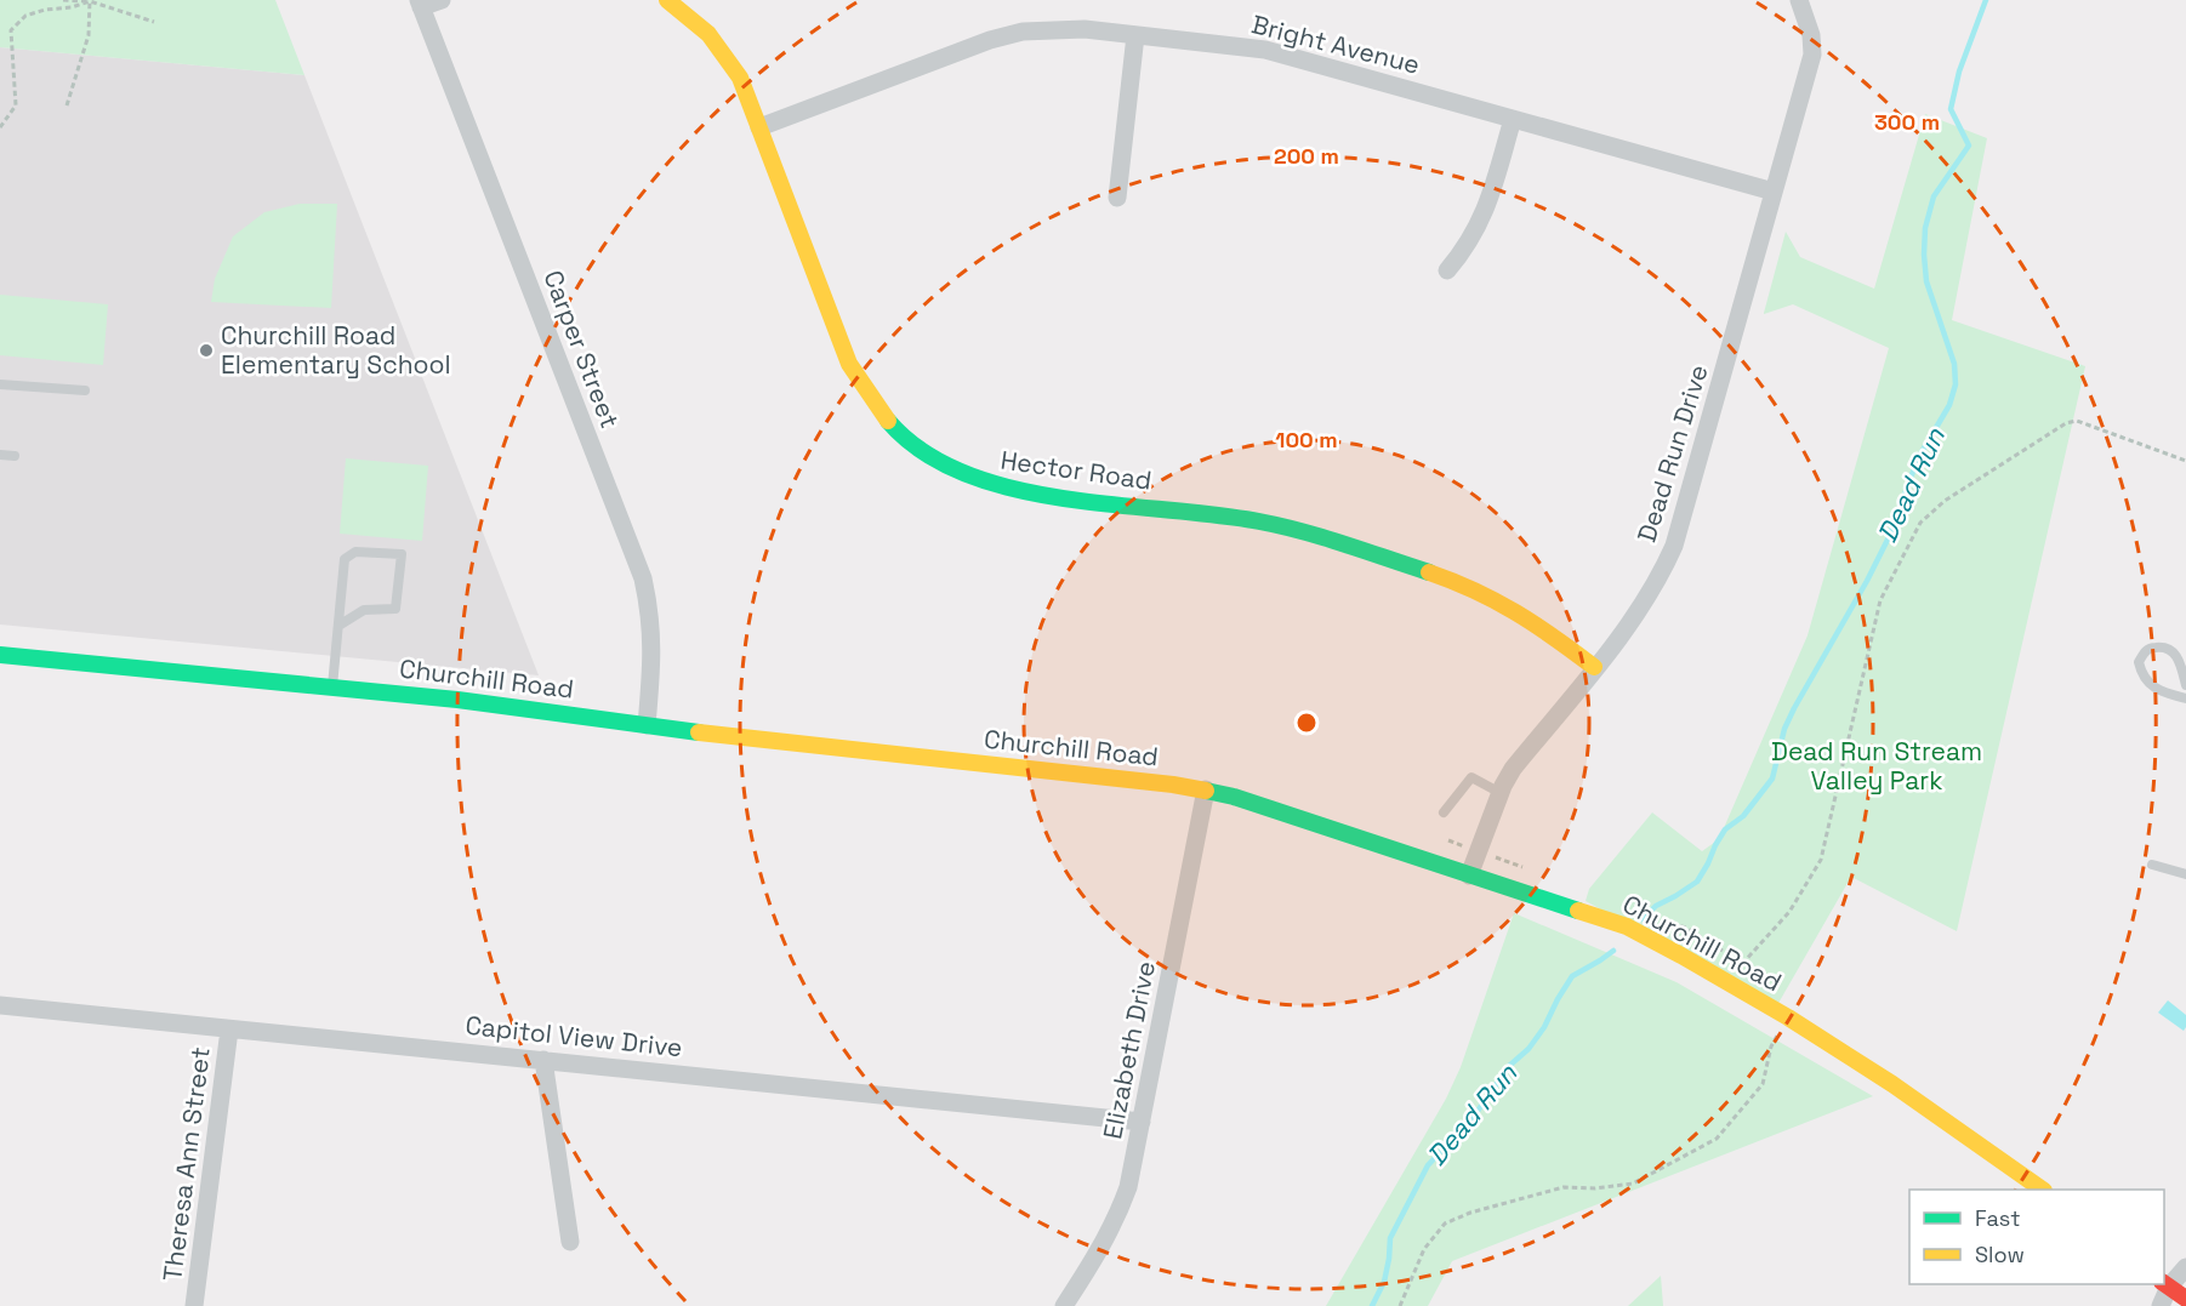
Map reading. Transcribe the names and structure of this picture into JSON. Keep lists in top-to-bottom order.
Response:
{
  "streets": {
    "street": [
      "Bright Avenue",
      "Carper Street",
      "Dead Run Drive",
      "Hector Road",
      "Churchill Road",
      "Capitol View Drive",
      "Elizabeth Drive",
      "Theresa Ann Street"
    ]
  },
  "crossings": [
    ["Bright Avenue", "Dead Run Drive"],
    ["Bright Avenue", "Hector Road"],
    ["Carper Street", "Churchill Road"],
    ["Dead Run Drive", "Hector Road"],
    ["Dead Run Drive", "Churchill Road"],
    ["Churchill Road", "Elizabeth Drive"],
    ["Capitol View Drive", "Elizabeth Drive"],
    ["Capitol View Drive", "Theresa Ann Street"]
  ],
  "water": ["Dead Run"],
  "parks": ["Dead Run Stream Valley Park"],
  "places": ["Churchill Road Elementary School"],
  "legend": ["Fast", "Slow"],
  "rings": ["300 m", "200 m", "100 m"]
}
